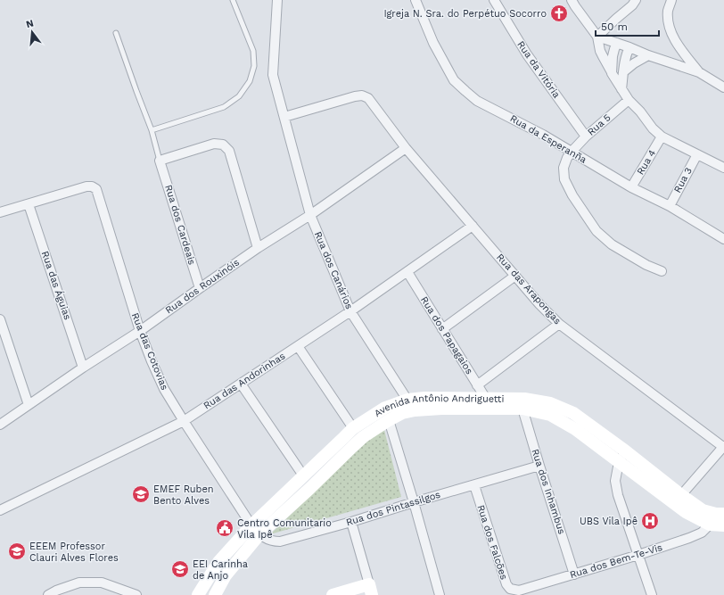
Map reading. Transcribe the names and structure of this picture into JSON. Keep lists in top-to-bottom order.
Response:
{
  "streets": {
    "street": [
      "Rua da Vitória",
      "Rua 5",
      "Rua da Esperanña",
      "Rua 4",
      "Rua 3",
      "Rua dos Cardeais",
      "Rua dos Canários",
      "Rua das Águias",
      "Rua dos Rouxinóis",
      "Rua das Arapongas",
      "Rua dos Papagaios",
      "Rua das Cotovias",
      "Rua das Andorinhas",
      "Avenida Antônio Andriguetti",
      "Rua dos Inhambus",
      "Rua dos Pintassilgos",
      "Rua dos Falcões",
      "Rua dos Bem-Te-Vis"
    ]
  },
  "crossings": [
    ["Rua da Vitória", "Rua 5"],
    ["Rua 5", "Rua da Esperanña"],
    ["Rua da Esperanña", "Rua 4"],
    ["Rua da Esperanña", "Rua 3"],
    ["Rua dos Cardeais", "Rua dos Rouxinóis"],
    ["Rua dos Canários", "Rua dos Rouxinóis"],
    ["Rua dos Canários", "Rua das Arapongas"],
    ["Rua dos Canários", "Rua das Andorinhas"],
    ["Rua dos Canários", "Avenida Antônio Andriguetti"],
    ["Rua das Águias", "Rua dos Rouxinóis"],
    ["Rua das Águias", "Rua das Cotovias"],
    ["Rua dos Rouxinóis", "Rua das Arapongas"],
    ["Rua dos Rouxinóis", "Rua das Cotovias"],
    ["Rua das Arapongas", "Rua das Andorinhas"],
    ["Rua dos Papagaios", "Rua das Andorinhas"],
    ["Rua dos Papagaios", "Avenida Antônio Andriguetti"],
    ["Rua das Cotovias", "Rua das Andorinhas"],
    ["Rua das Cotovias", "Avenida Antônio Andriguetti"],
    ["Rua das Cotovias", "Rua dos Pintassilgos"],
    ["Avenida Antônio Andriguetti", "Rua dos Inhambus"],
    ["Avenida Antônio Andriguetti", "Rua dos Pintassilgos"],
    ["Avenida Antônio Andriguetti", "Rua dos Bem-Te-Vis"],
    ["Rua dos Inhambus", "Rua dos Pintassilgos"],
    ["Rua dos Inhambus", "Rua dos Bem-Te-Vis"],
    ["Rua dos Pintassilgos", "Rua dos Falcões"],
    ["Rua dos Falcões", "Rua dos Bem-Te-Vis"]
  ],
  "places": {
    "church": ["Igreja N. Sra. do Perpétuo Socorro"],
    "school or university": ["EMEF Ruben Bento Alves", "EEEM Professor Clauri Alves Flores", "EEI Carinha de Anjo"],
    "hospital": ["UBS Vila Ipê"],
    "public building": ["Centro Comunitario Vila Ipê"]
  },
  "scale_bar": "50 m",
  "north": "top"
}
